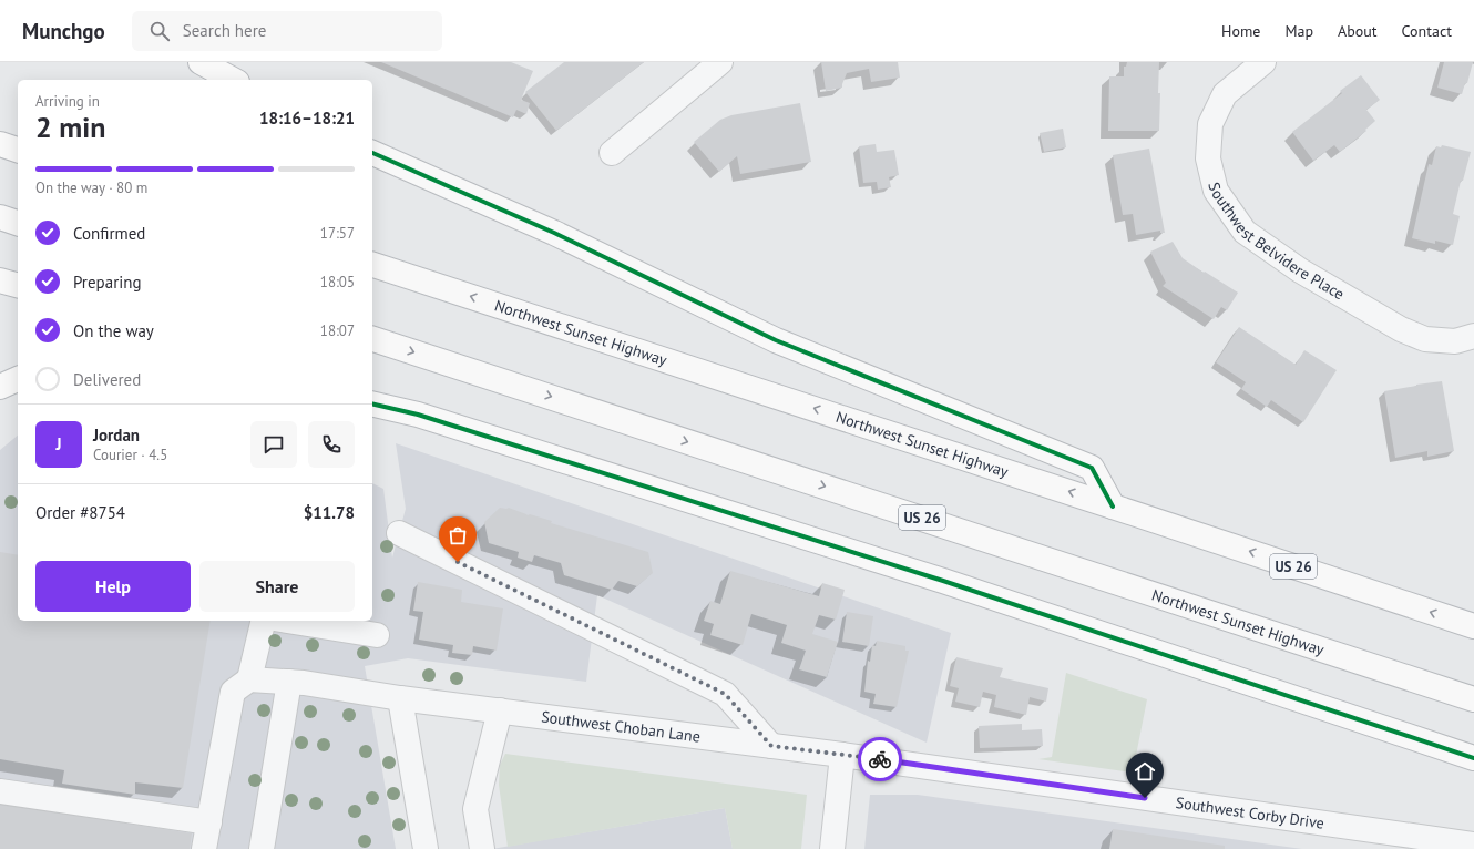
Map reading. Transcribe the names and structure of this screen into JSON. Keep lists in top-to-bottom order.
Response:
{
  "streets": {
    "highway": ["Northwest Sunset Highway", "US 26"],
    "street": ["Southwest Belvidere Place", "Southwest Choban Lane", "Southwest Corby Drive"]
  },
  "crossings": [
    ["Southwest Choban Lane", "Southwest Corby Drive"]
  ],
  "page": {
    "header": "Munchgo",
    "search": "Search here",
    "nav": [
      "Home",
      "Map",
      "About",
      "Contact"
    ],
    "heading": ["2 min", "Arriving in", "18:16–18:21"],
    "panel": [
      "Jordan",
      "Courier · 4.5",
      "Order #8754",
      "$11.78"
    ],
    "bar": "On the way · 80 m",
    "list": [
      ["Confirmed", "17:57"],
      ["Preparing", "18:05"],
      ["On the way", "18:07"],
      "Delivered"
    ],
    "round": "J",
    "buttons": ["Help", "Share"]
  }
}
